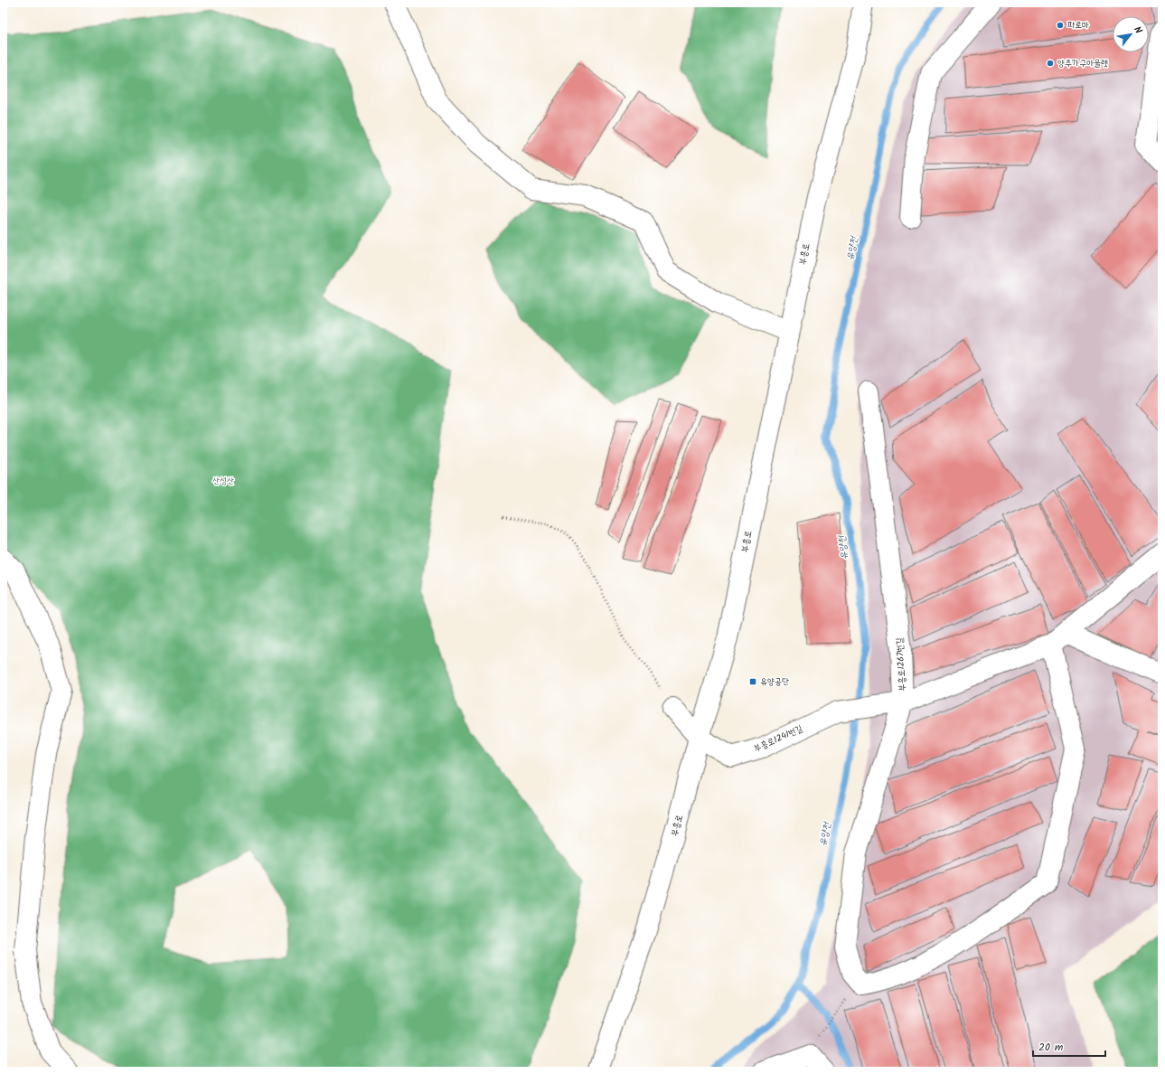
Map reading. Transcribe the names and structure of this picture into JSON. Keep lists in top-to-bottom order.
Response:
{
  "streets": {
    "main road": ["부흥로", "부흥로1267번길", "부흥로1241번길"]
  },
  "crossings": [
    ["부흥로", "부흥로1241번길"],
    ["부흥로1267번길", "부흥로1241번길"]
  ],
  "water": ["유양천"],
  "parks": ["산성산"],
  "places": {
    "other": ["파로마", "양주가구아울렛"],
    "transit": ["유양공단"]
  },
  "scale_bar": "20 m",
  "north": "top right"
}
